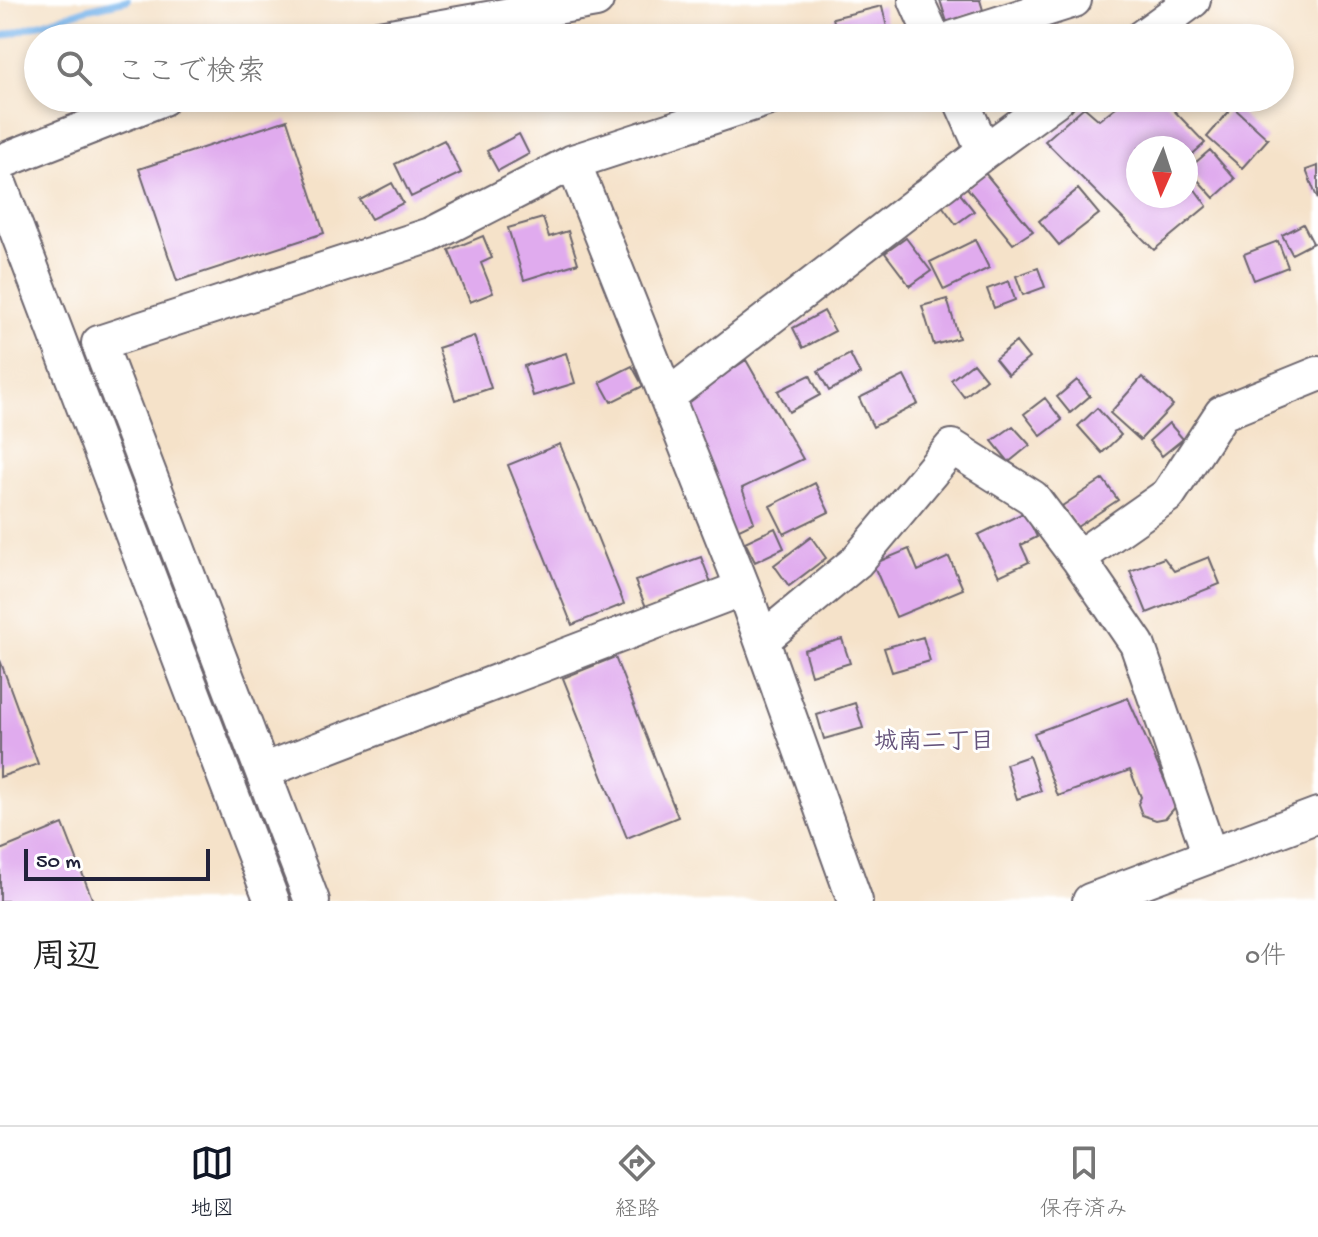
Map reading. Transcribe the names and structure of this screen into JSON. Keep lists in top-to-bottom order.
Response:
{
  "districts": ["城南二丁目"],
  "scale_bar": "50 m",
  "north": "bottom",
  "page": {
    "search": "ここで検索",
    "scale": "50 m",
    "heading": ["周辺", "0件"],
    "nav": ["地図", "経路", "保存済み"]
  }
}
